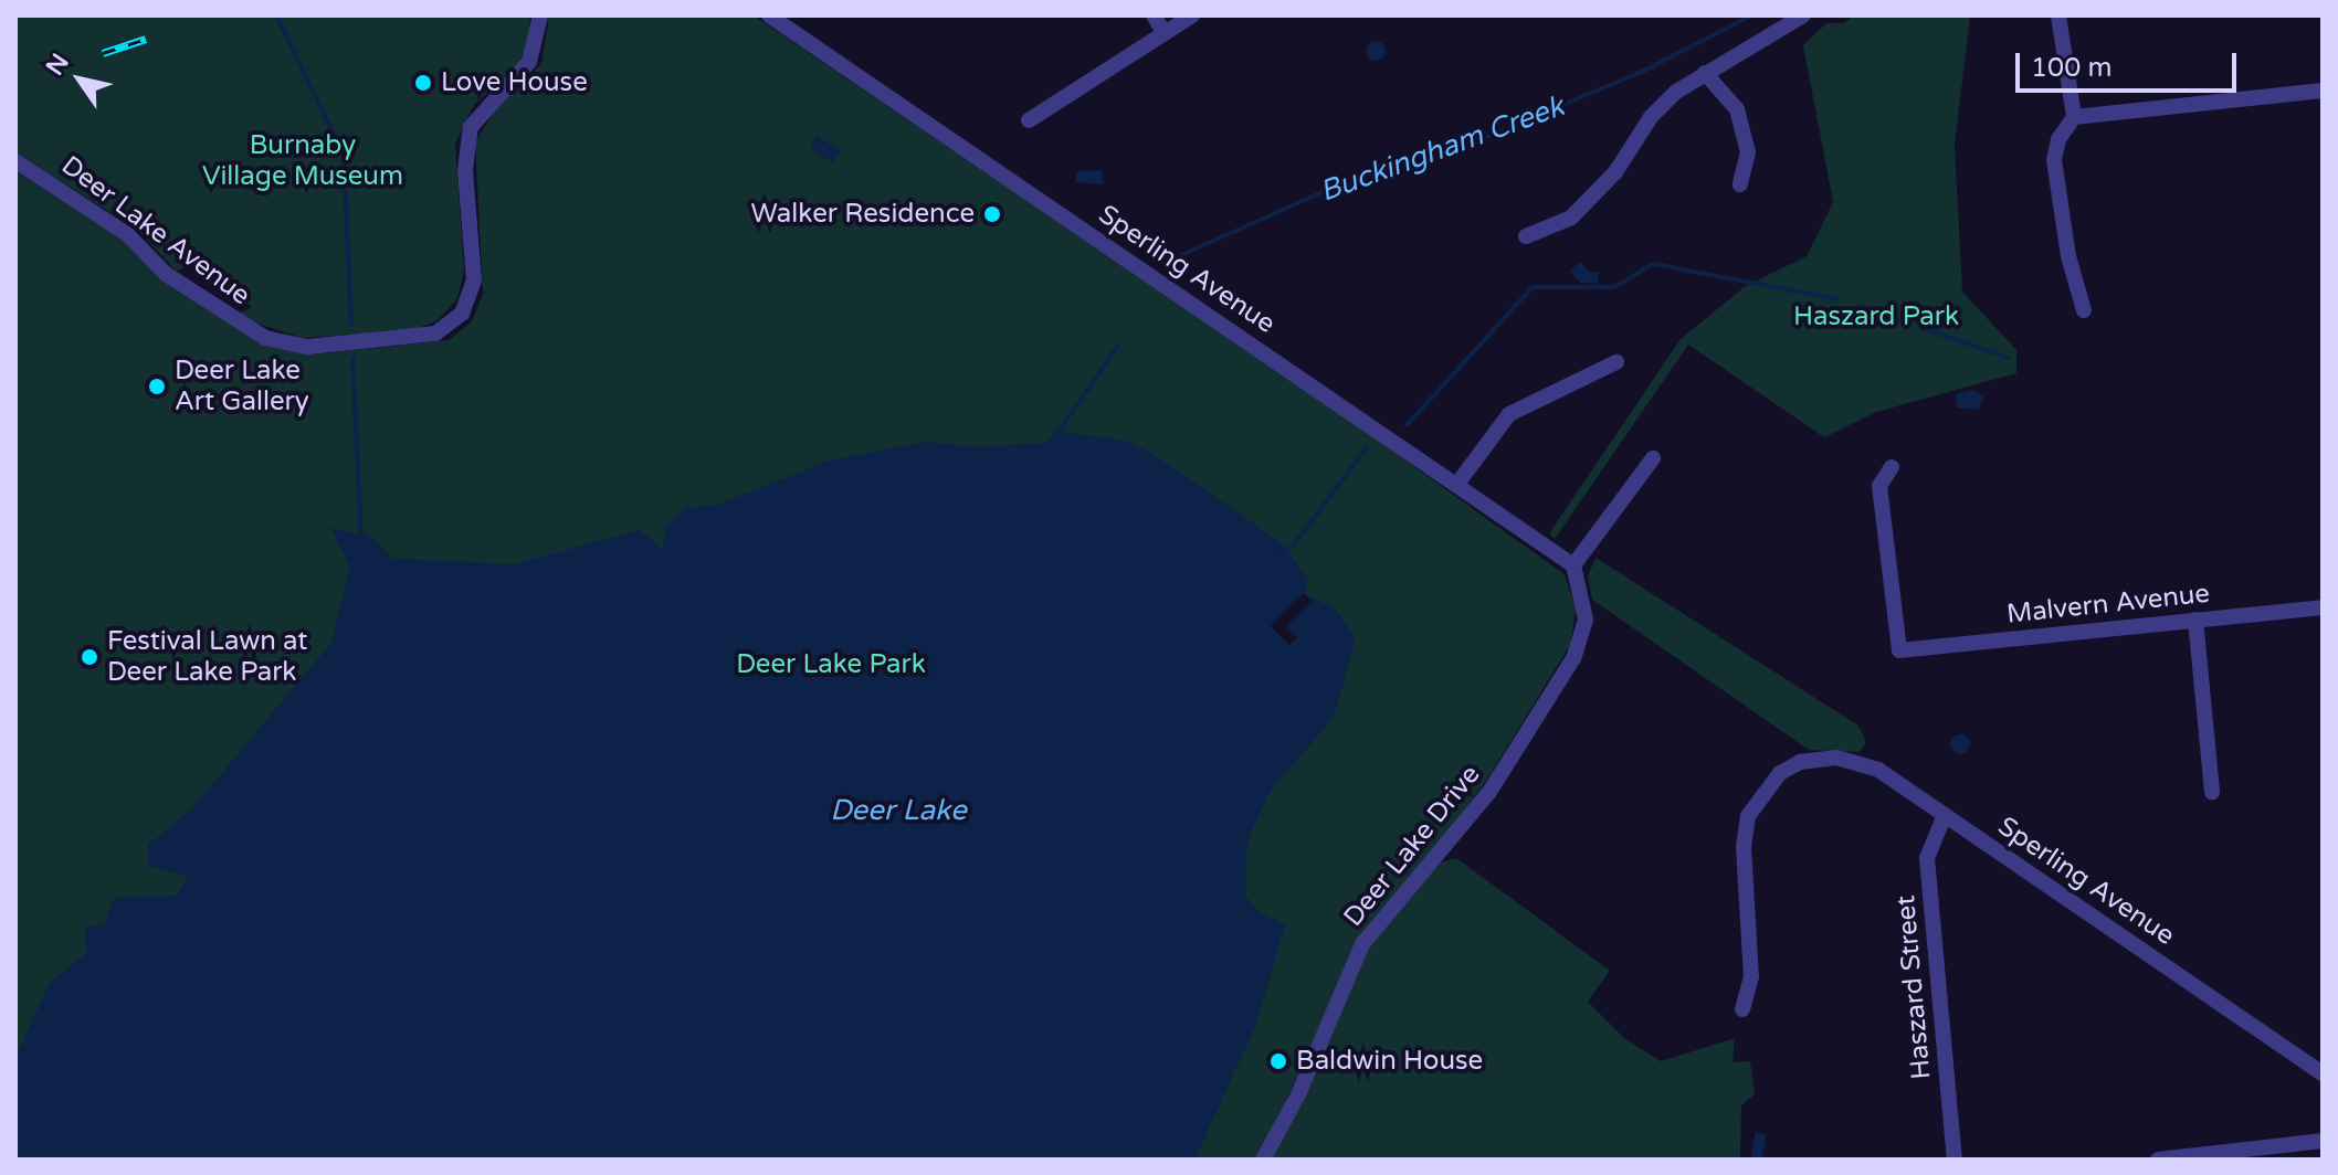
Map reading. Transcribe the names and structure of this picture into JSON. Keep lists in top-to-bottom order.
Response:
{
  "streets": {
    "street": [
      "Deer Lake Avenue",
      "Sperling Avenue",
      "Malvern Avenue",
      "Deer Lake Drive",
      "Haszard Street"
    ]
  },
  "crossings": [
    ["Sperling Avenue", "Deer Lake Drive"],
    ["Sperling Avenue", "Haszard Street"]
  ],
  "water": ["Buckingham Creek", "Deer Lake"],
  "parks": ["Burnaby Village Museum", "Haszard Park", "Deer Lake Park"],
  "places": [
    "Love House",
    "Walker Residence",
    "Deer Lake Art Gallery",
    "Festival Lawn at Deer Lake Park",
    "Baldwin House"
  ],
  "scale_bar": "100 m",
  "north": "top left"
}
